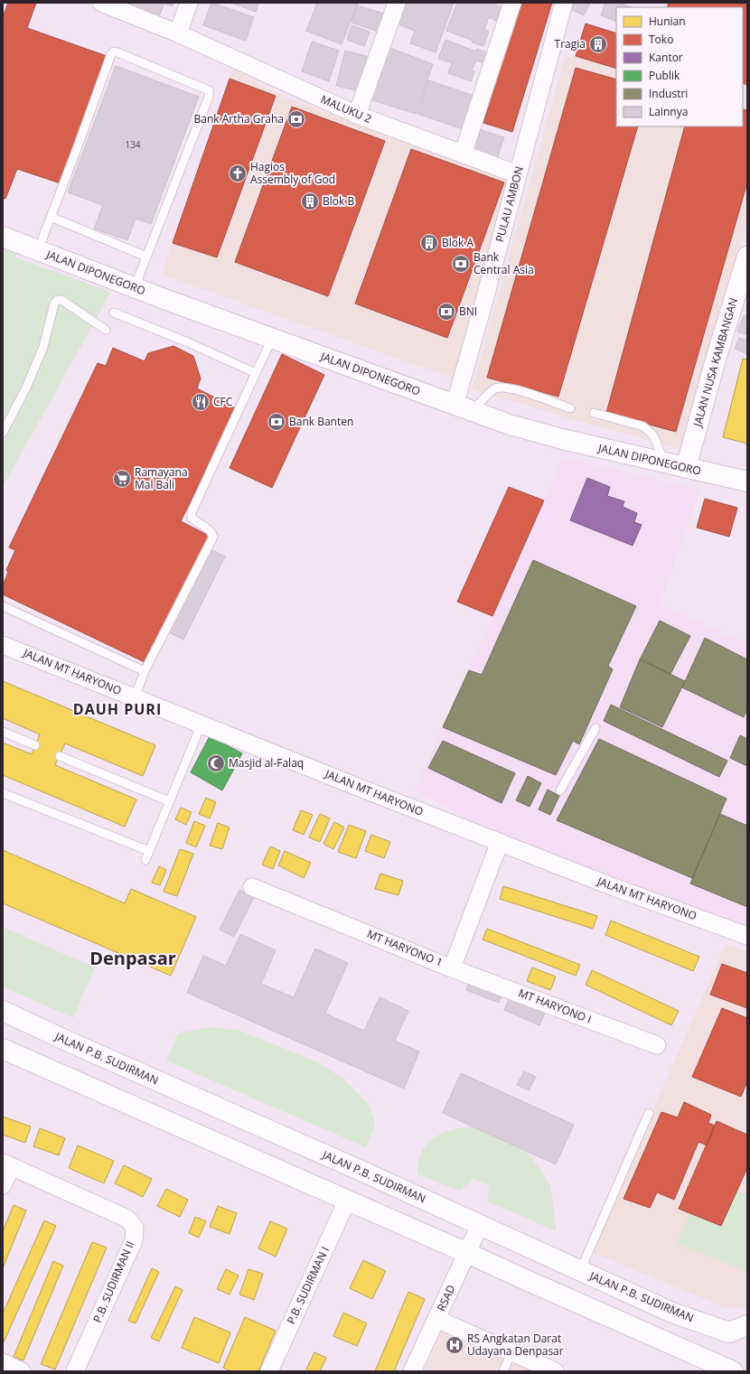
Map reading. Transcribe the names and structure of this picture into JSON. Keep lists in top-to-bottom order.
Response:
{
  "streets": {
    "main road": ["JALAN DIPONEGORO", "JALAN NUSA KAMBANGAN", "JALAN P.B. SUDIRMAN"],
    "street": [
      "MALUKU 2",
      "PULAU AMBON",
      "JALAN MT HARYONO",
      "MT HARYONO 1",
      "MT HARYONO I",
      "P.B. SUDIRMAN II",
      "P.B. SUDIRMAN I",
      "RSAD"
    ]
  },
  "crossings": [
    ["MALUKU 2", "PULAU AMBON"],
    ["PULAU AMBON", "JALAN DIPONEGORO"],
    ["JALAN DIPONEGORO", "JALAN NUSA KAMBANGAN"],
    ["JALAN MT HARYONO", "MT HARYONO 1"],
    ["MT HARYONO 1", "MT HARYONO I"],
    ["JALAN P.B. SUDIRMAN", "RSAD"]
  ],
  "districts": ["DAUH PURI", "Denpasar"],
  "places": {
    "building": ["Tragia", "Blok B", "Blok A"],
    "bank": [
      "Bank Artha Graha",
      "Bank Central Asia",
      "BNI",
      "Bank Banten"
    ],
    "church": ["Hagios Assembly of God"],
    "restaurant": ["CFC"],
    "supermarket": ["Ramayana Mal Bali"],
    "mosque": ["Masjid al-Falaq"],
    "hospital": ["RS Angkatan Darat Udayana Denpasar"]
  },
  "house_numbers": ["134"],
  "legend": [
    "Hunian",
    "Toko",
    "Kantor",
    "Publik",
    "Industri",
    "Lainnya"
  ]
}
